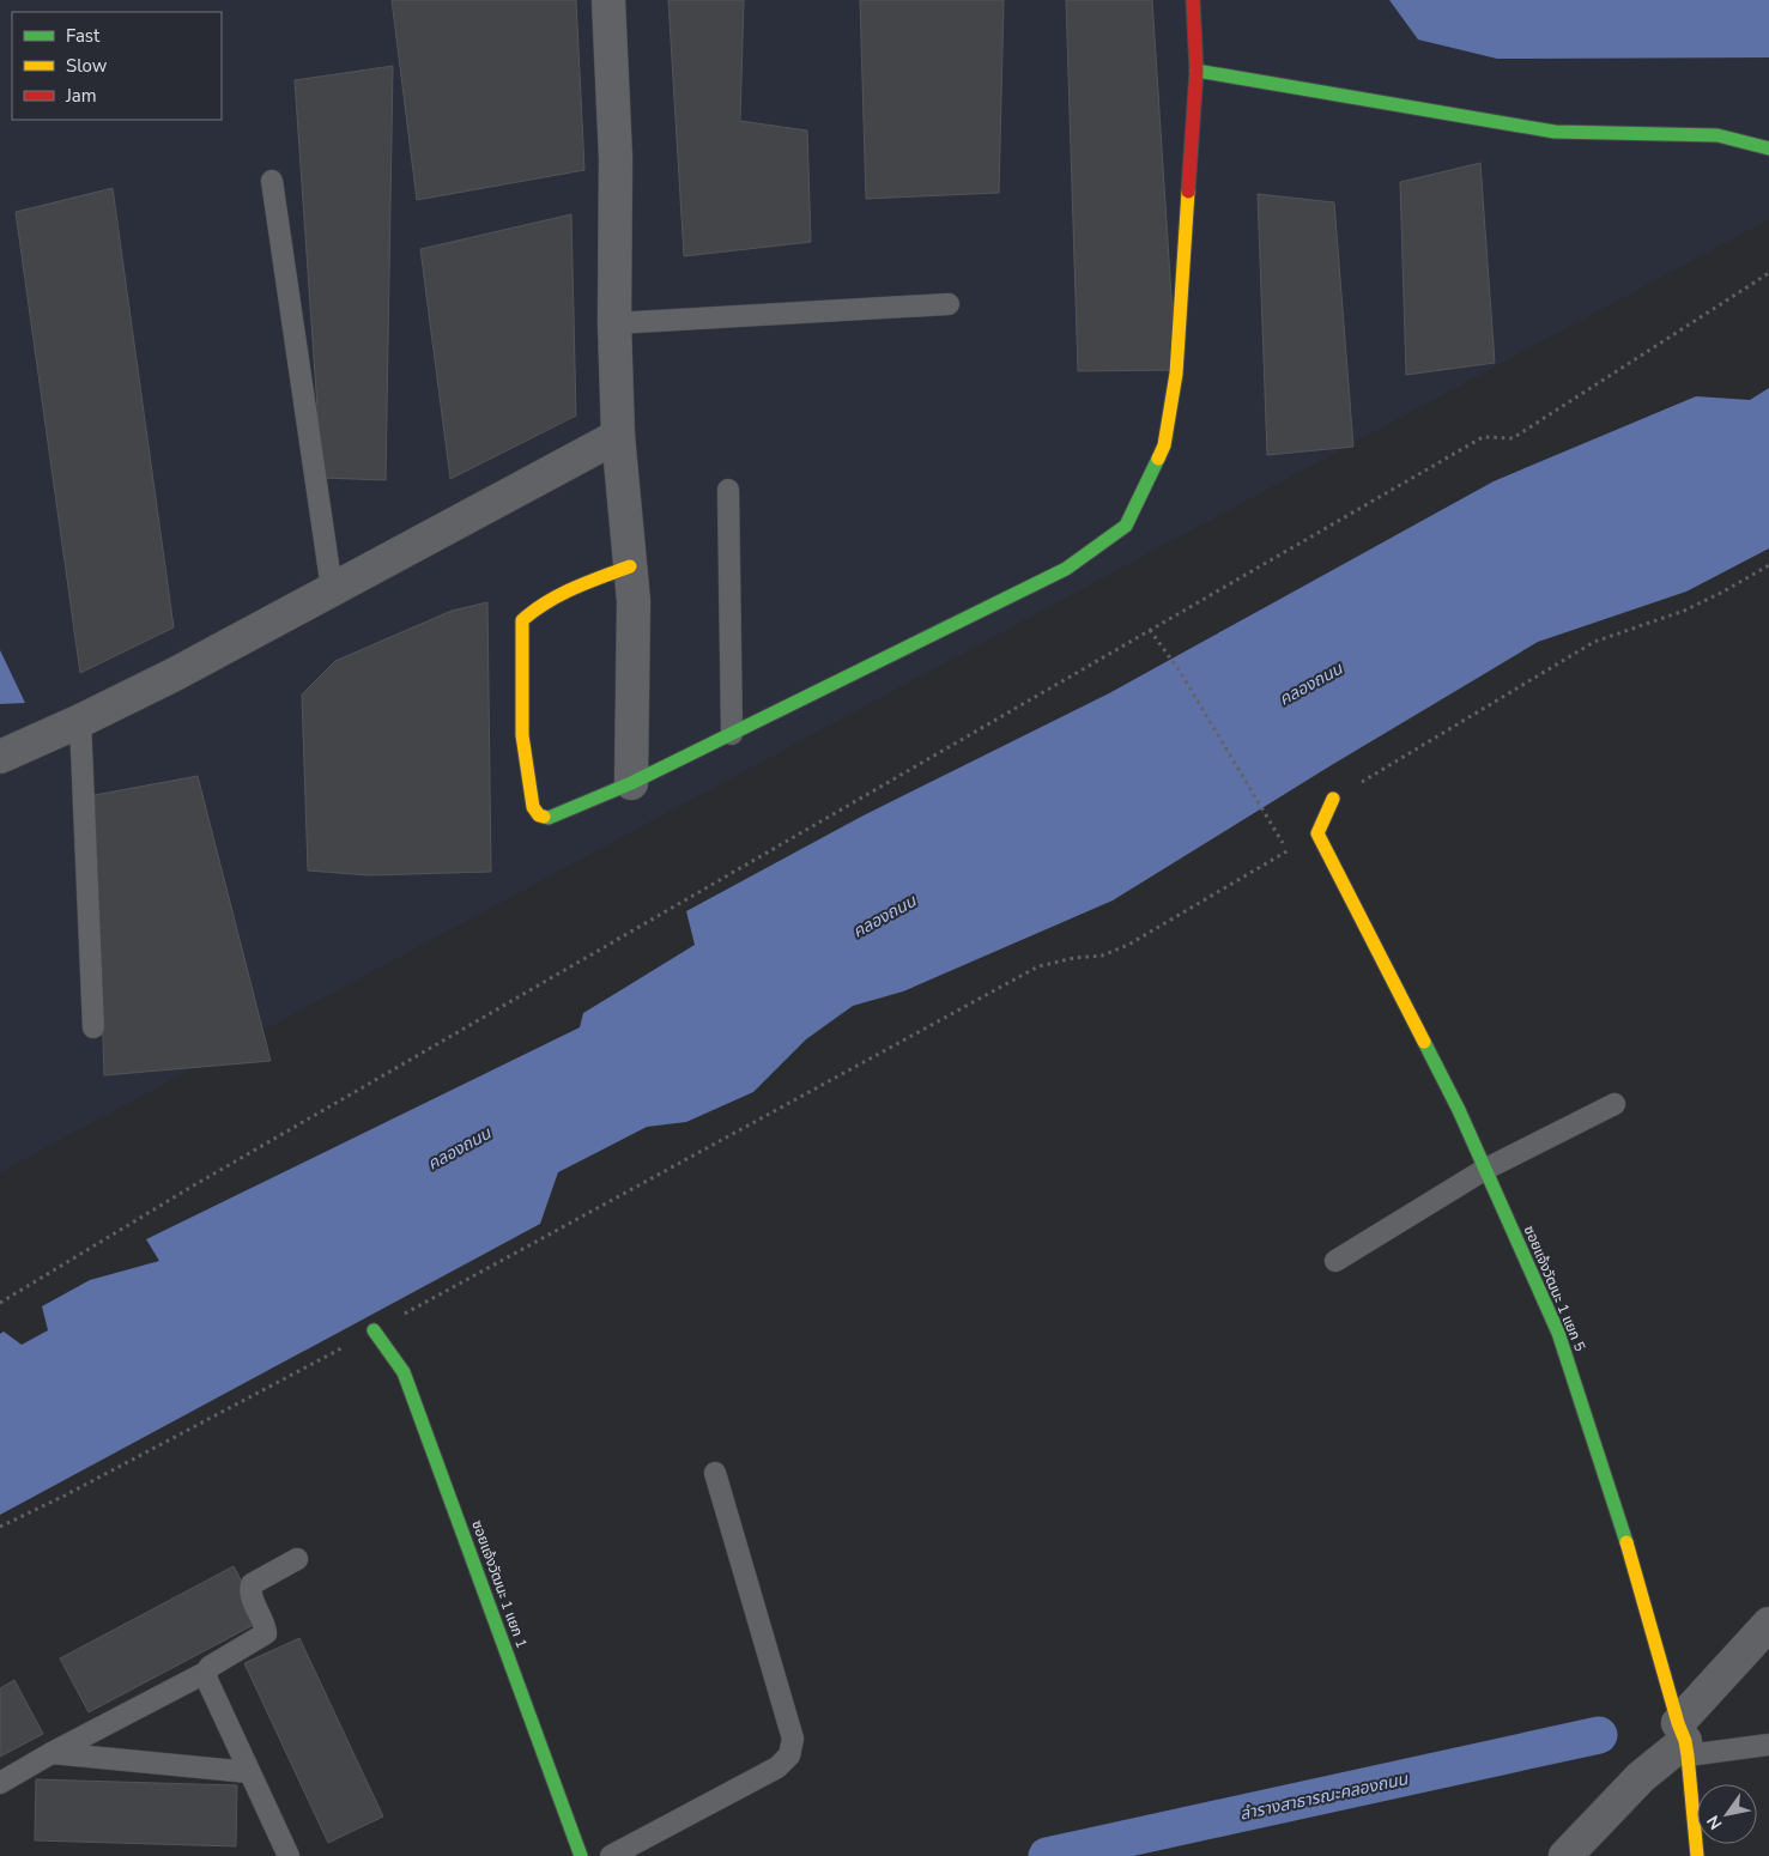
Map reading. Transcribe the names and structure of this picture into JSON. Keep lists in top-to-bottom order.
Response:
{
  "streets": {
    "street": ["ซอยแจ้งวัฒนะ 1 แยก 5", "ซอยแจ้งวัฒนะ 1 แยก 1"]
  },
  "water": ["คลองถนน", "ลำรางสาธารณะคลองถนน"],
  "legend": ["Fast", "Slow", "Jam"],
  "north": "bottom left"
}
